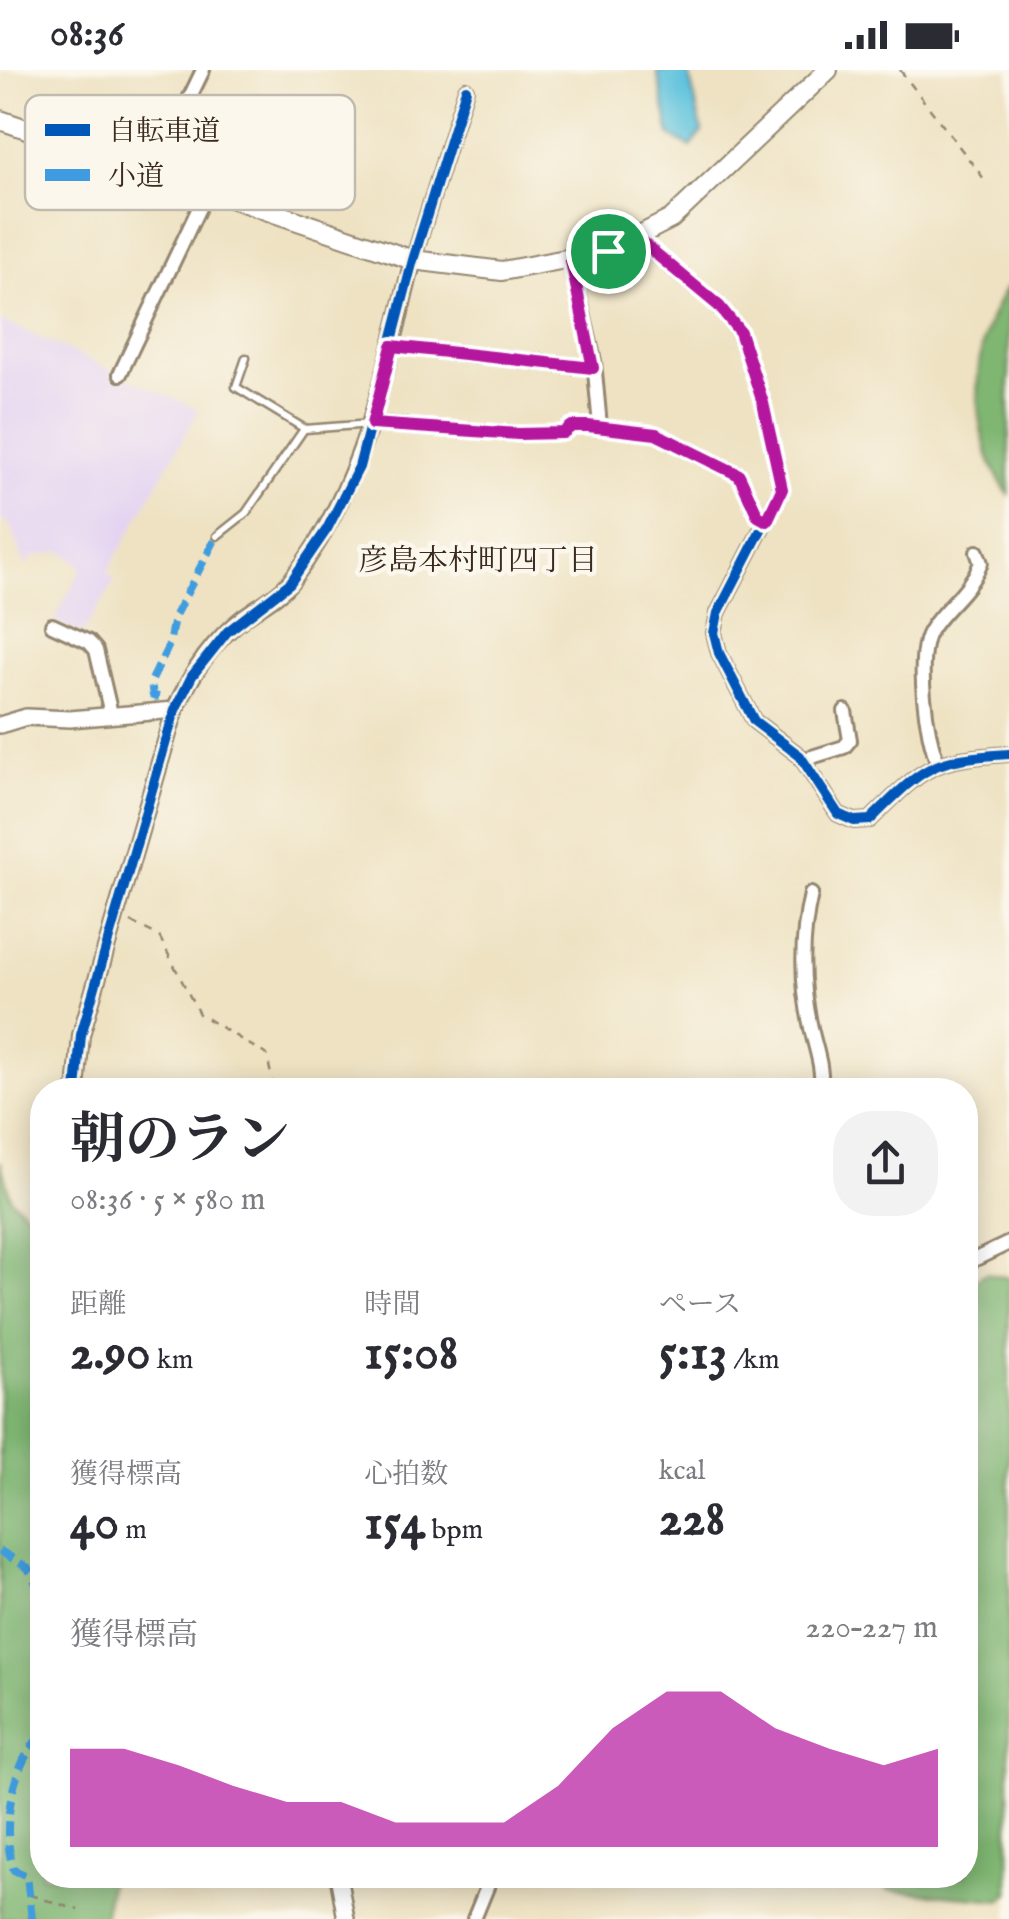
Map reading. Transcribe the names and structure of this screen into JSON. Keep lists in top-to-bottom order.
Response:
{
  "districts": ["彦島本村町四丁目"],
  "legend": ["自転車道", "小道"],
  "page": {
    "status": "08:36",
    "heading": ["朝のラン", "08:36 · 5 × 580 m"],
    "stats": [
      ["距離", "2.90 km"],
      ["時間", "15:08"],
      ["ペース", "5:13 /km"],
      ["獲得標高", "40 m"],
      ["心拍数", "154 bpm"],
      ["kcal", "228"]
    ],
    "chart": ["獲得標高", "220–227 m"]
  }
}
